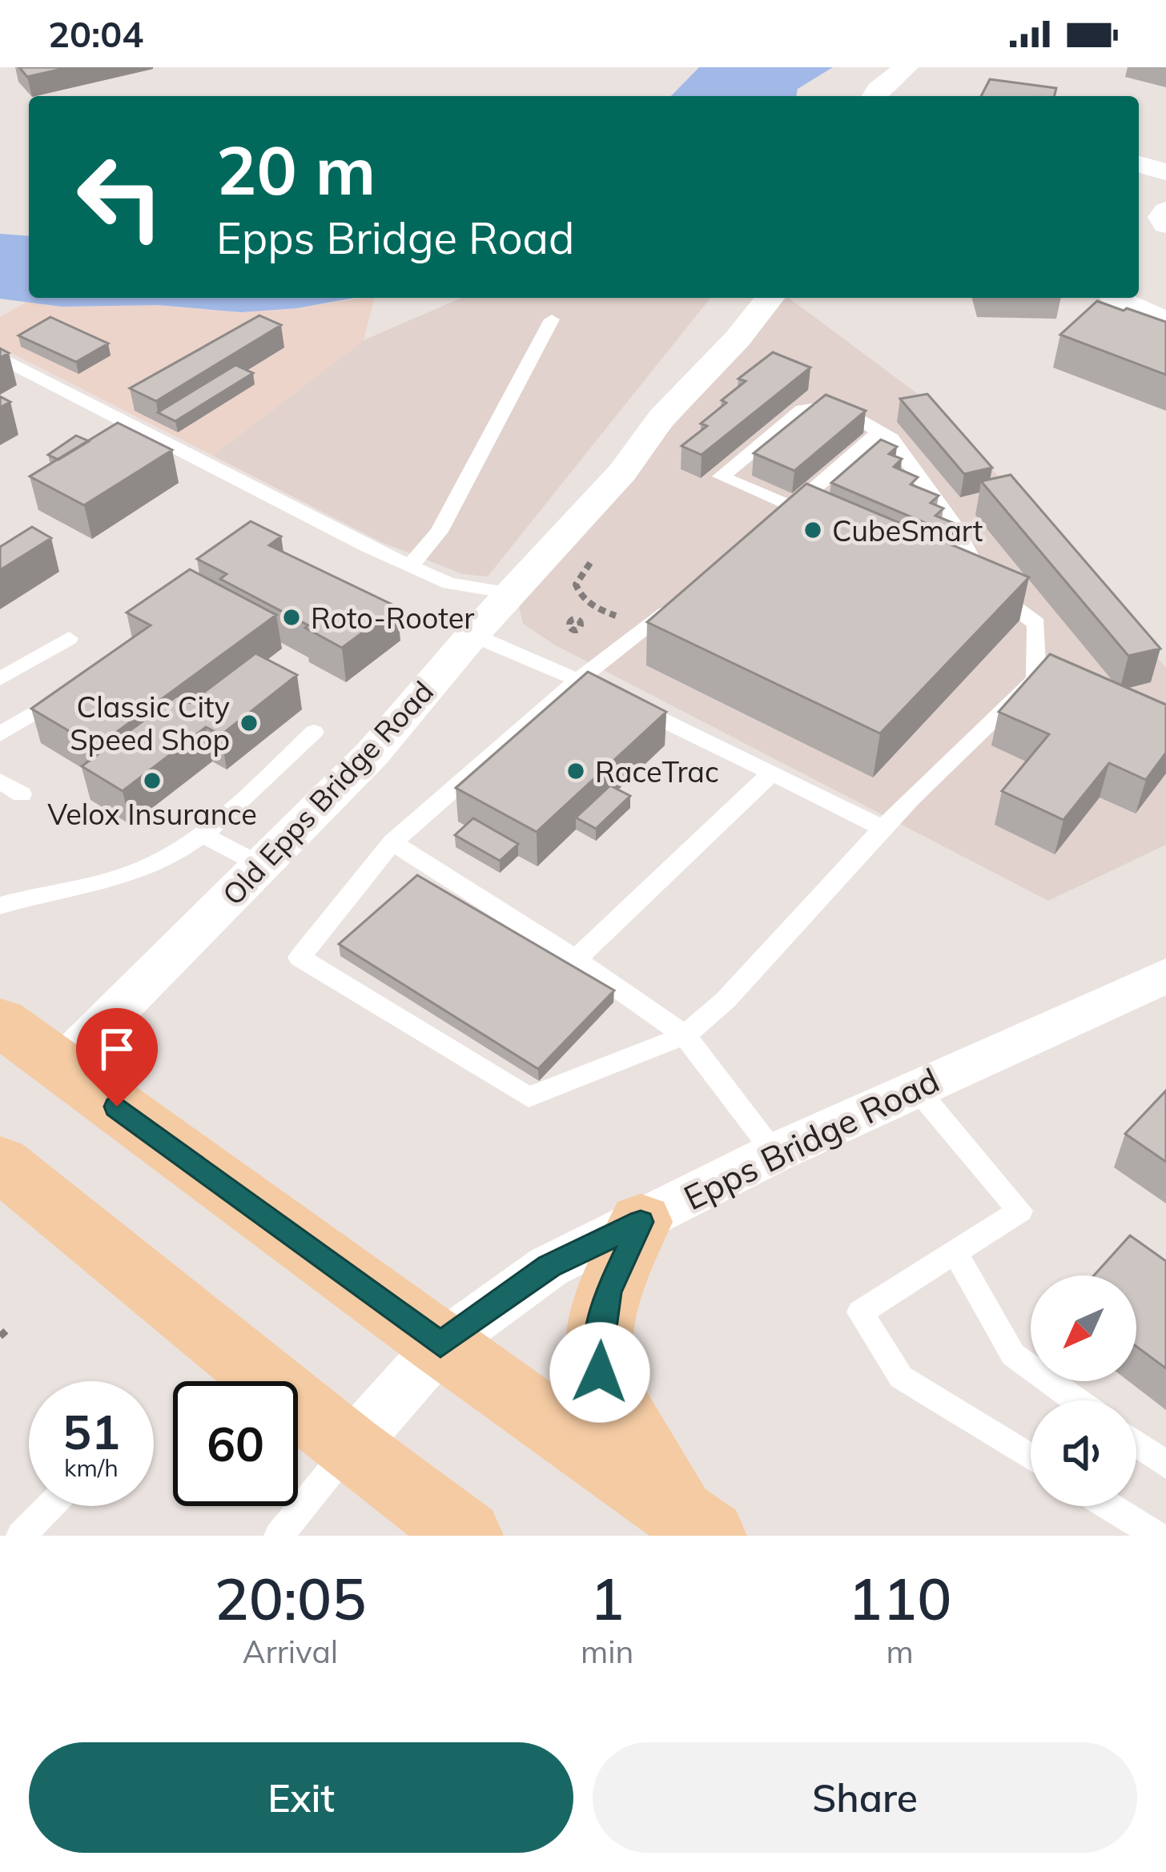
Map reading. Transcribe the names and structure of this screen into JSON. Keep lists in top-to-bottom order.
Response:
{
  "streets": {
    "street": ["Old Epps Bridge Road", "Epps Bridge Road"]
  },
  "places": [
    "CubeSmart",
    "Roto-Rooter",
    "Classic City Speed Shop",
    "RaceTrac",
    "Velox Insurance"
  ],
  "north": "bottom left",
  "page": {
    "status": "20:04",
    "turn": ["20 m", "Epps Bridge Road"],
    "speed": "51 km/h",
    "limit": "60",
    "eta": [
      "20:05",
      "Arrival",
      "1",
      "min",
      "110",
      "m"
    ],
    "buttons": ["Exit", "Share"]
  }
}
